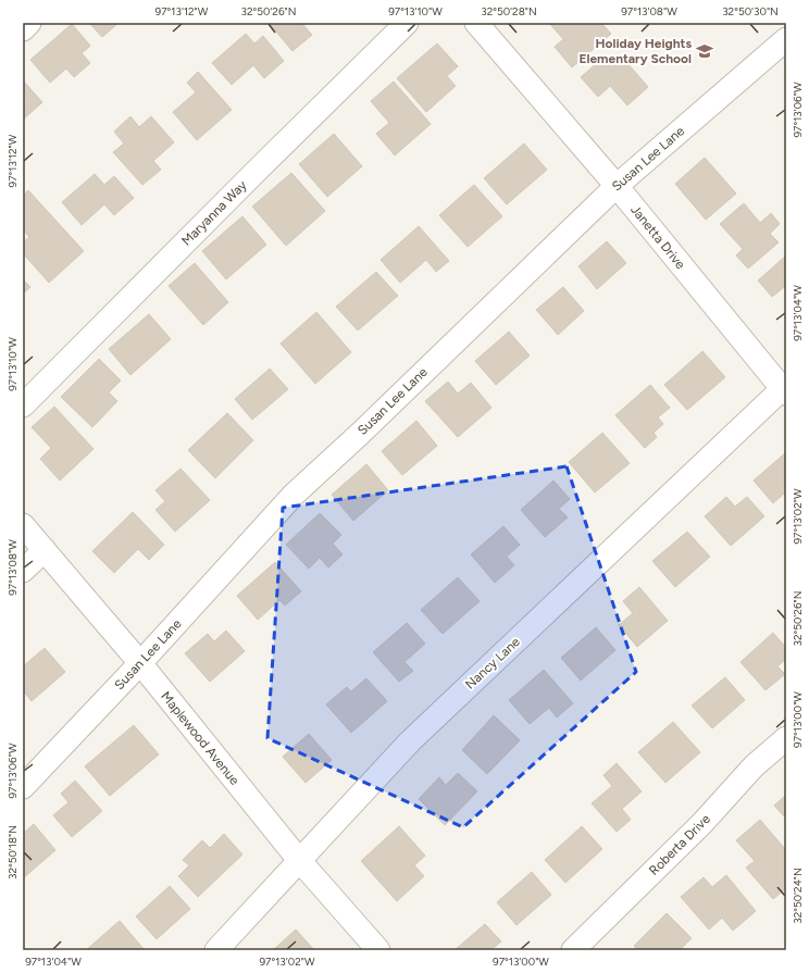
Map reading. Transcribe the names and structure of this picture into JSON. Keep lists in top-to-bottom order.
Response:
{
  "streets": {
    "street": [
      "Susan Lee Lane",
      "Maryanna Way",
      "Janetta Drive",
      "Nancy Lane",
      "Maplewood Avenue",
      "Roberta Drive"
    ]
  },
  "crossings": [
    ["Susan Lee Lane", "Janetta Drive"],
    ["Susan Lee Lane", "Maplewood Avenue"],
    ["Janetta Drive", "Nancy Lane"],
    ["Nancy Lane", "Maplewood Avenue"]
  ],
  "places": {
    "school or university": ["Holiday Heights Elementary School"]
  },
  "coordinates": [
    "97°13'12\"W",
    "32°50'26\"N",
    "97°13'10\"W",
    "32°50'28\"N",
    "97°13'08\"W",
    "32°50'30\"N",
    "97°13'06\"W",
    "97°13'04\"W",
    "97°13'02\"W",
    "97°13'00\"W",
    "32°50'18\"N",
    "32°50'24\"N"
  ]
}
